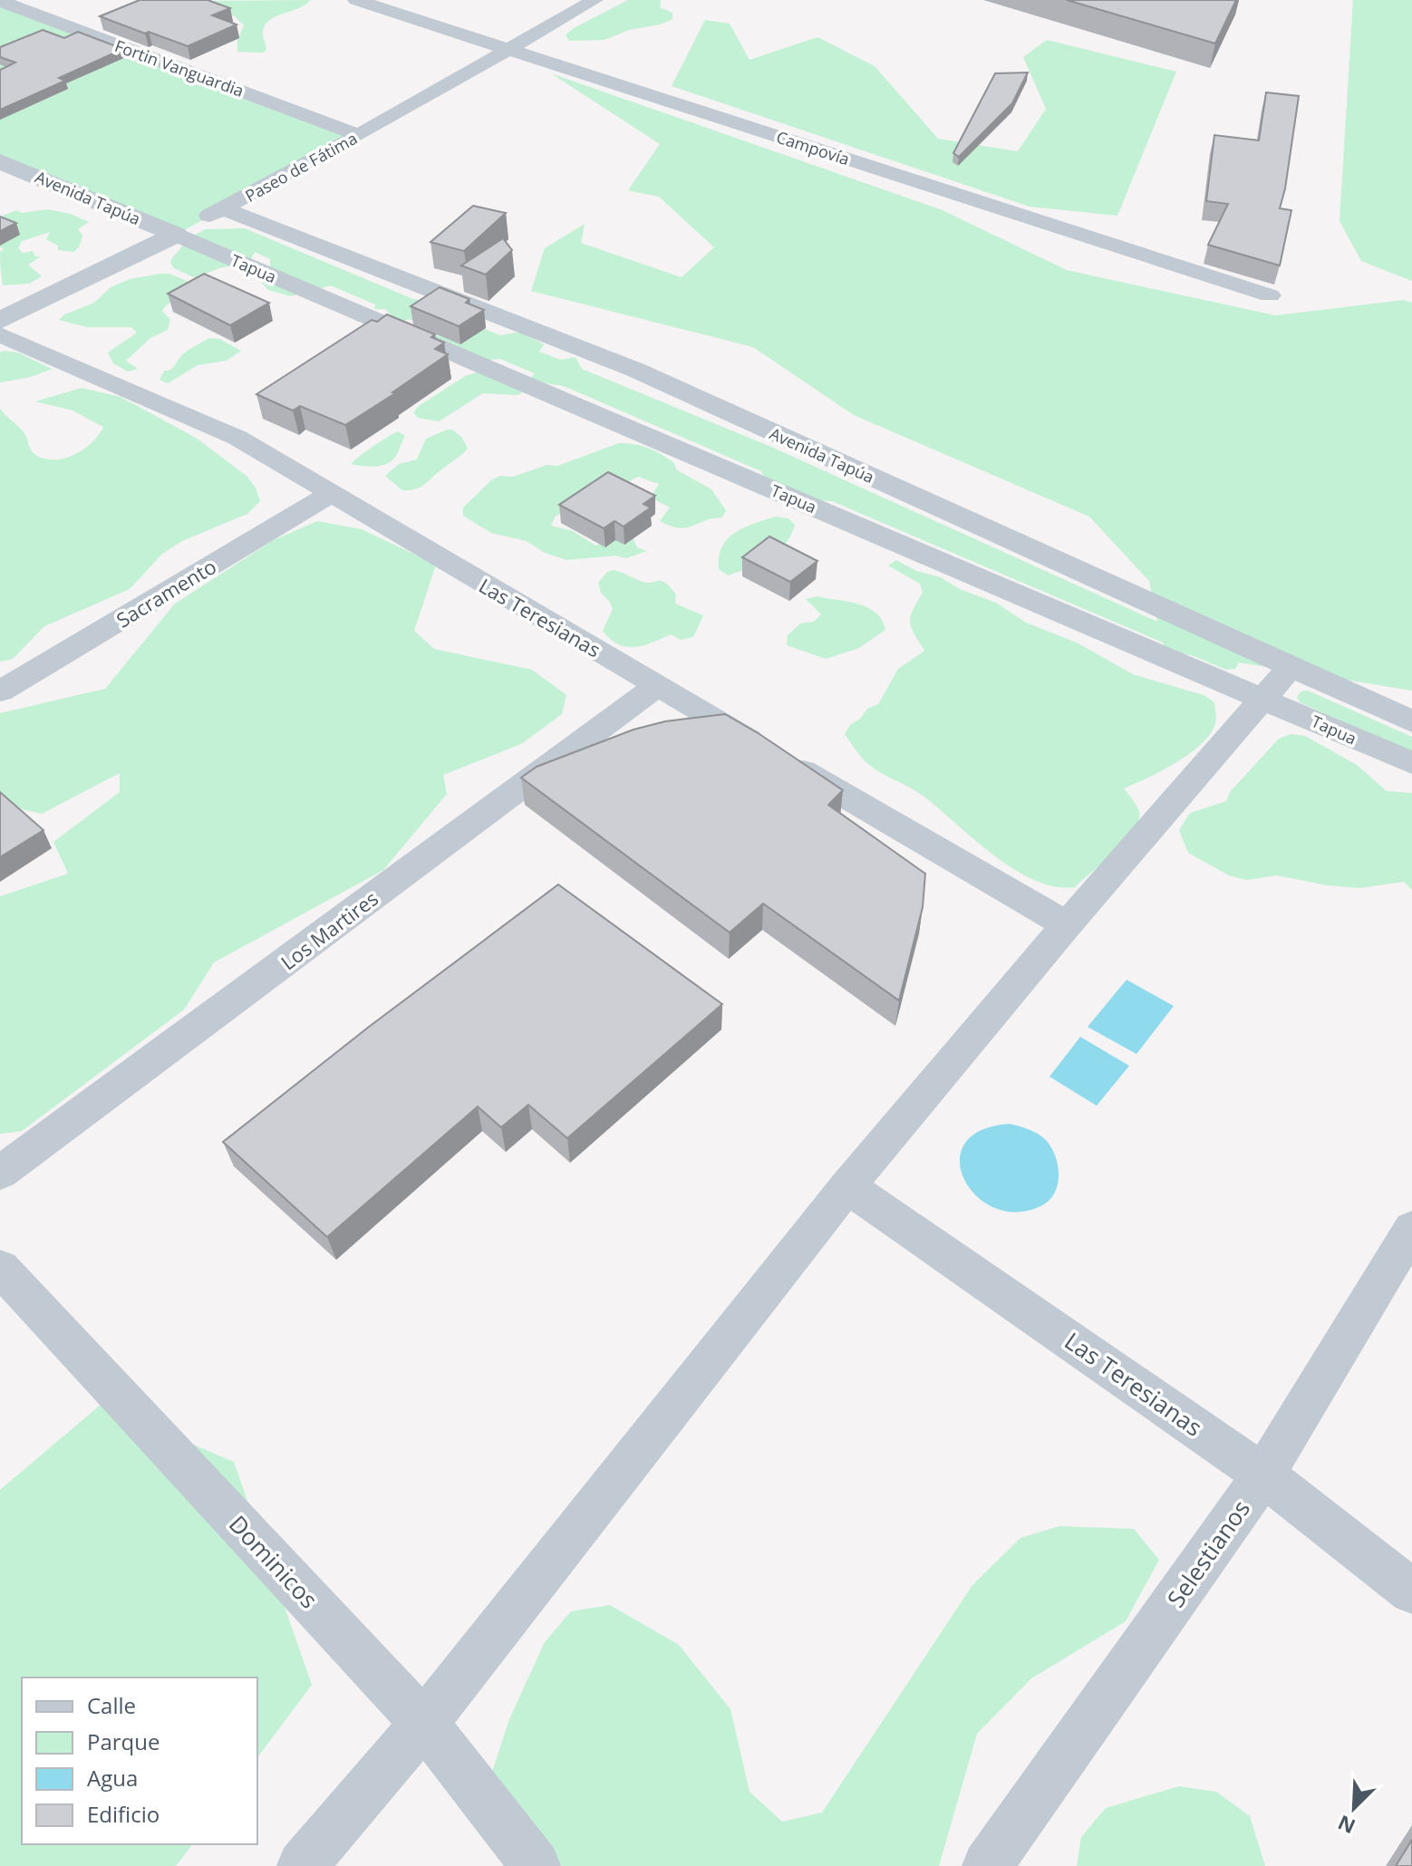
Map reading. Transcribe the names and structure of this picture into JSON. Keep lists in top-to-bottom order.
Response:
{
  "streets": {
    "street": [
      "Fortin Vanguardia",
      "Campovía",
      "Paseo de Fátima",
      "Avenida Tapúa",
      "Tapua",
      "Sacramento",
      "Las Teresianas",
      "Los Martires",
      "Selestianos",
      "Dominicos"
    ]
  },
  "crossings": [
    ["Fortin Vanguardia", "Paseo de Fátima"],
    ["Campovía", "Paseo de Fátima"],
    ["Paseo de Fátima", "Avenida Tapúa"],
    ["Paseo de Fátima", "Tapua"],
    ["Avenida Tapúa", "Tapua"],
    ["Sacramento", "Las Teresianas"],
    ["Las Teresianas", "Los Martires"],
    ["Las Teresianas", "Selestianos"]
  ],
  "legend": [
    "Calle",
    "Parque",
    "Agua",
    "Edificio"
  ],
  "north": "bottom left"
}
